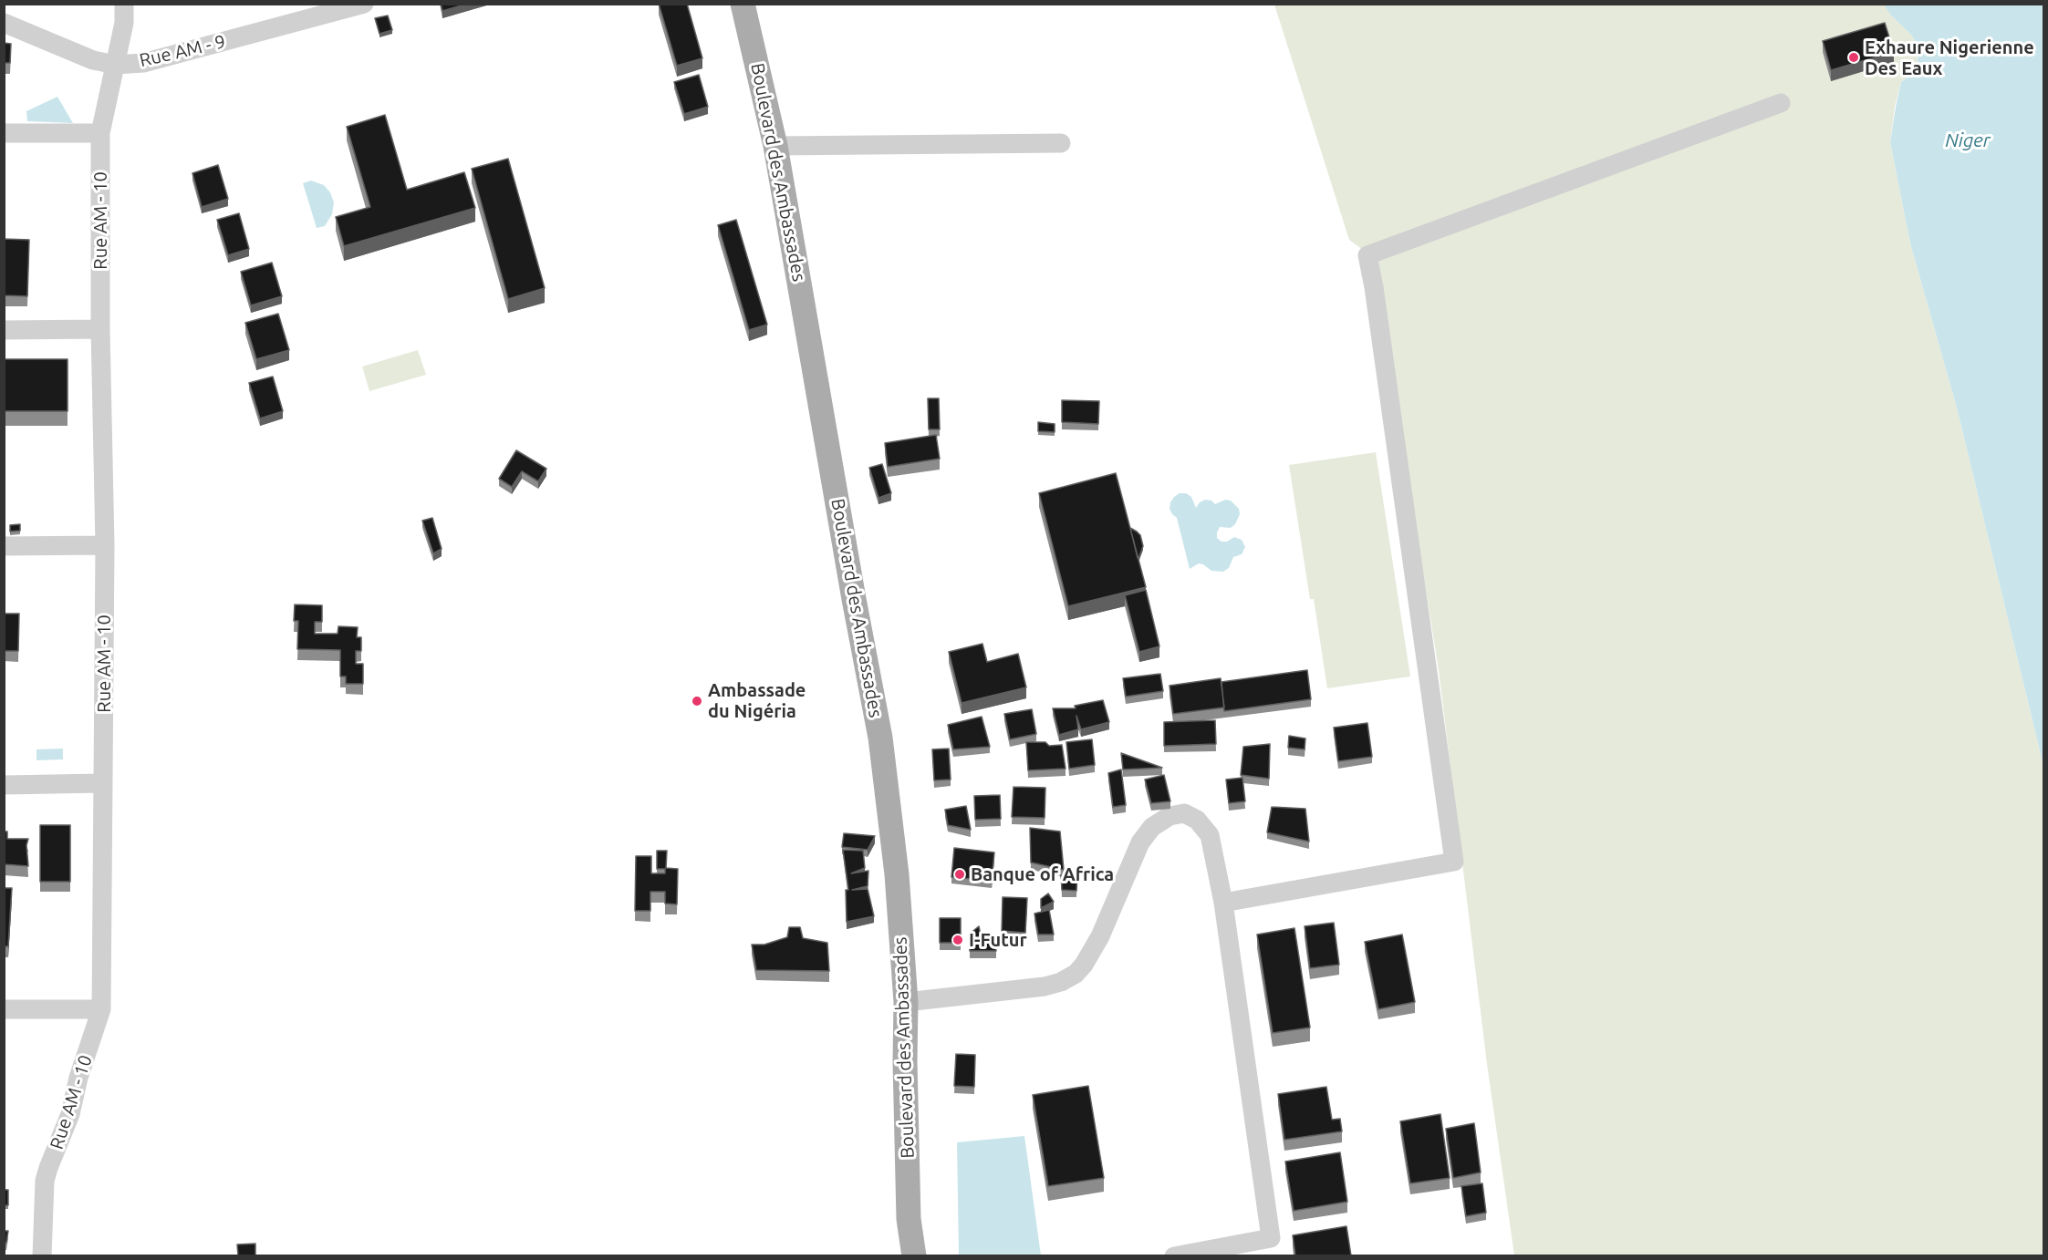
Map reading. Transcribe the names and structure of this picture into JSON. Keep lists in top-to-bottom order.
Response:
{
  "streets": {
    "main road": ["Boulevard des Ambassades"],
    "street": ["Rue AM - 9", "Rue AM - 10"]
  },
  "crossings": [
    ["Rue AM - 9", "Rue AM - 10"]
  ],
  "water": ["Niger"],
  "places": [
    "Exhaure Nigerienne Des Eaux",
    "Ambassade du Nigéria",
    "Banque of Africa",
    "I-Futur"
  ]
}
